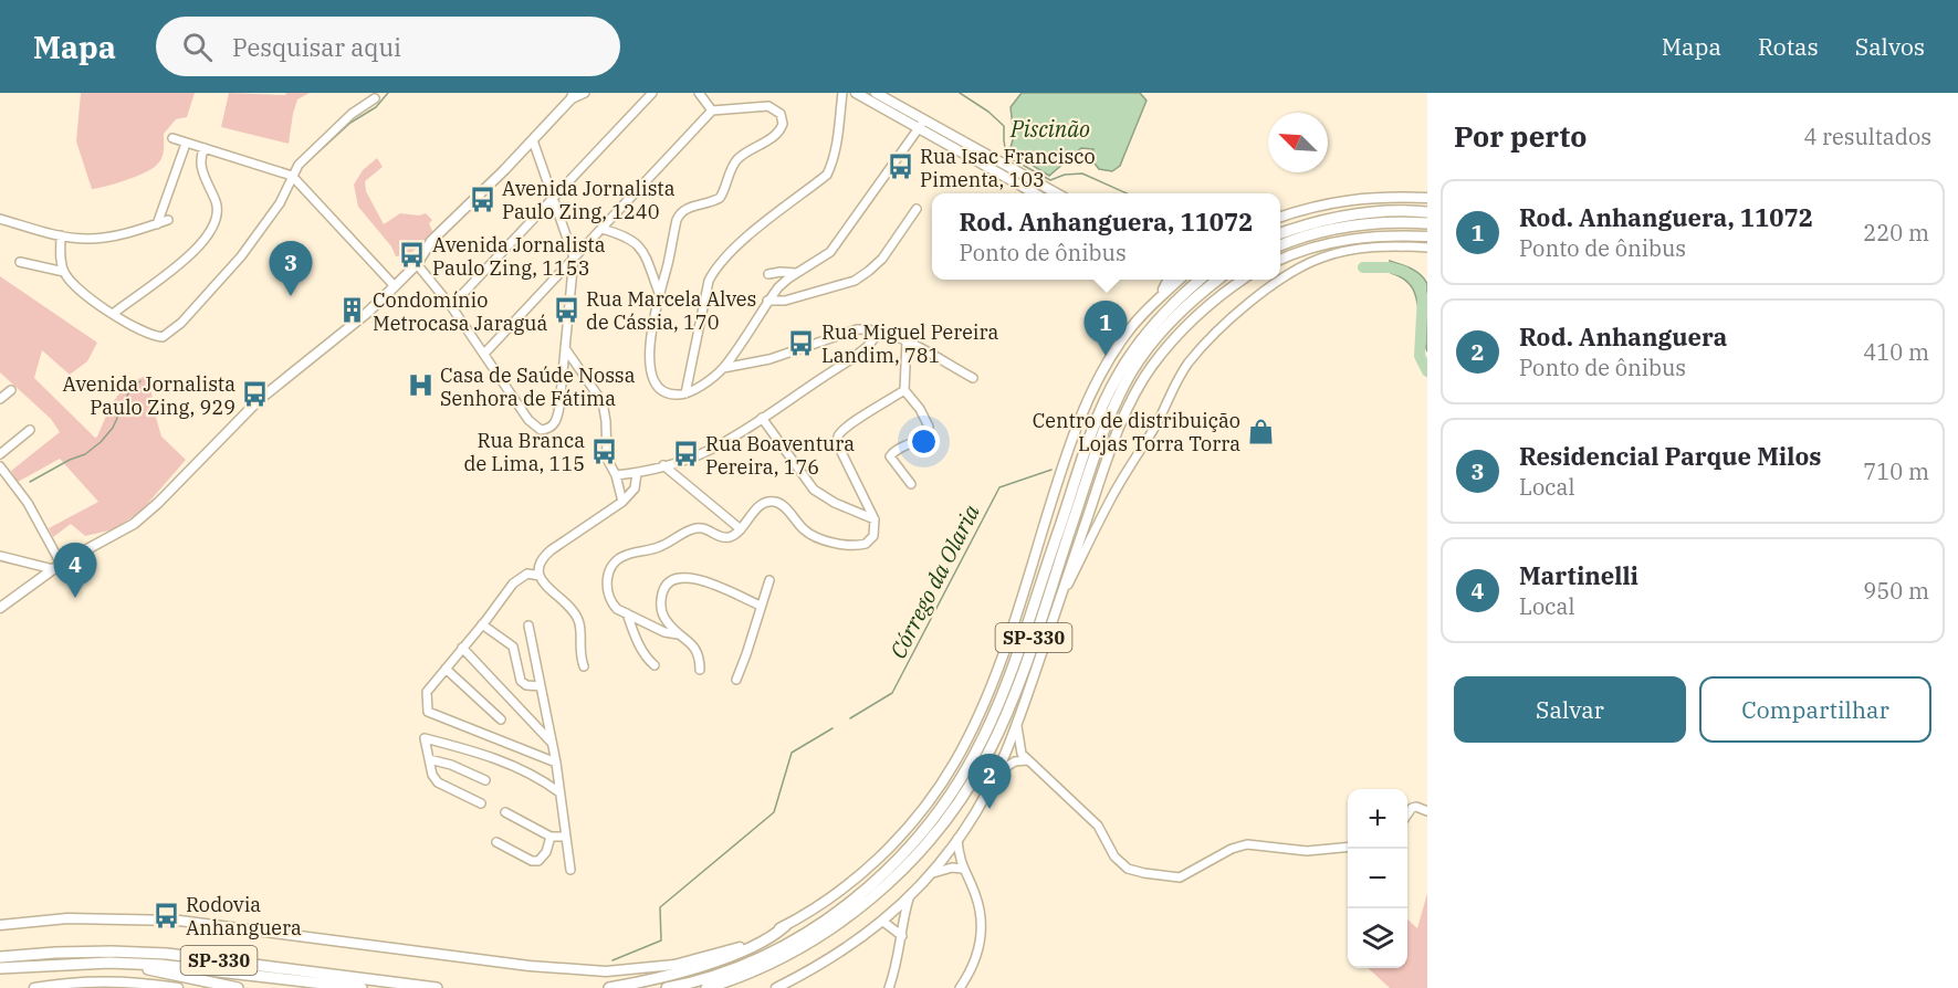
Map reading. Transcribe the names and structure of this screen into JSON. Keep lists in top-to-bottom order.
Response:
{
  "streets": {
    "highway": ["SP-330"]
  },
  "water": ["Piscinão", "Córrego da Olaria"],
  "places": {
    "bus stop": [
      "Rua Isac Francisco Pimenta, 103",
      "Avenida Jornalista Paulo Zing, 1240",
      "Avenida Jornalista Paulo Zing, 1153",
      "Rua Marcela Alves de Cássia, 170",
      "Rua Miguel Pereira Landim, 781",
      "Avenida Jornalista Paulo Zing, 929",
      "Rua Branca de Lima, 115",
      "Rua Boaventura Pereira, 176",
      "Rodovia Anhanguera"
    ],
    "building": ["Condomínio Metrocasa Jaraguá"],
    "hospital": ["Casa de Saúde Nossa Senhora de Fátima"],
    "shop": ["Centro de distribuição Lojas Torra Torra"]
  },
  "north": "top left",
  "page": {
    "header": "Mapa",
    "search": "Pesquisar aqui",
    "nav": ["Mapa", "Rotas", "Salvos"],
    "heading": ["Por perto", "4 resultados"],
    "list": [
      {
        "mark": "1",
        "name": "Rod. Anhanguera, 11072",
        "note": "Ponto de ônibus",
        "value": "220 m"
      },
      {
        "mark": "2",
        "name": "Rod. Anhanguera",
        "note": "Ponto de ônibus",
        "value": "410 m"
      },
      {
        "mark": "3",
        "name": "Residencial Parque Milos",
        "note": "Local",
        "value": "710 m"
      },
      {
        "mark": "4",
        "name": "Martinelli",
        "note": "Local",
        "value": "950 m"
      }
    ],
    "popup": ["Rod. Anhanguera, 11072", "Ponto de ônibus"],
    "pins": [
      "3",
      "1",
      "4",
      "2"
    ],
    "buttons": ["Salvar", "Compartilhar"],
    "map_buttons": ["+", "−"]
  }
}
